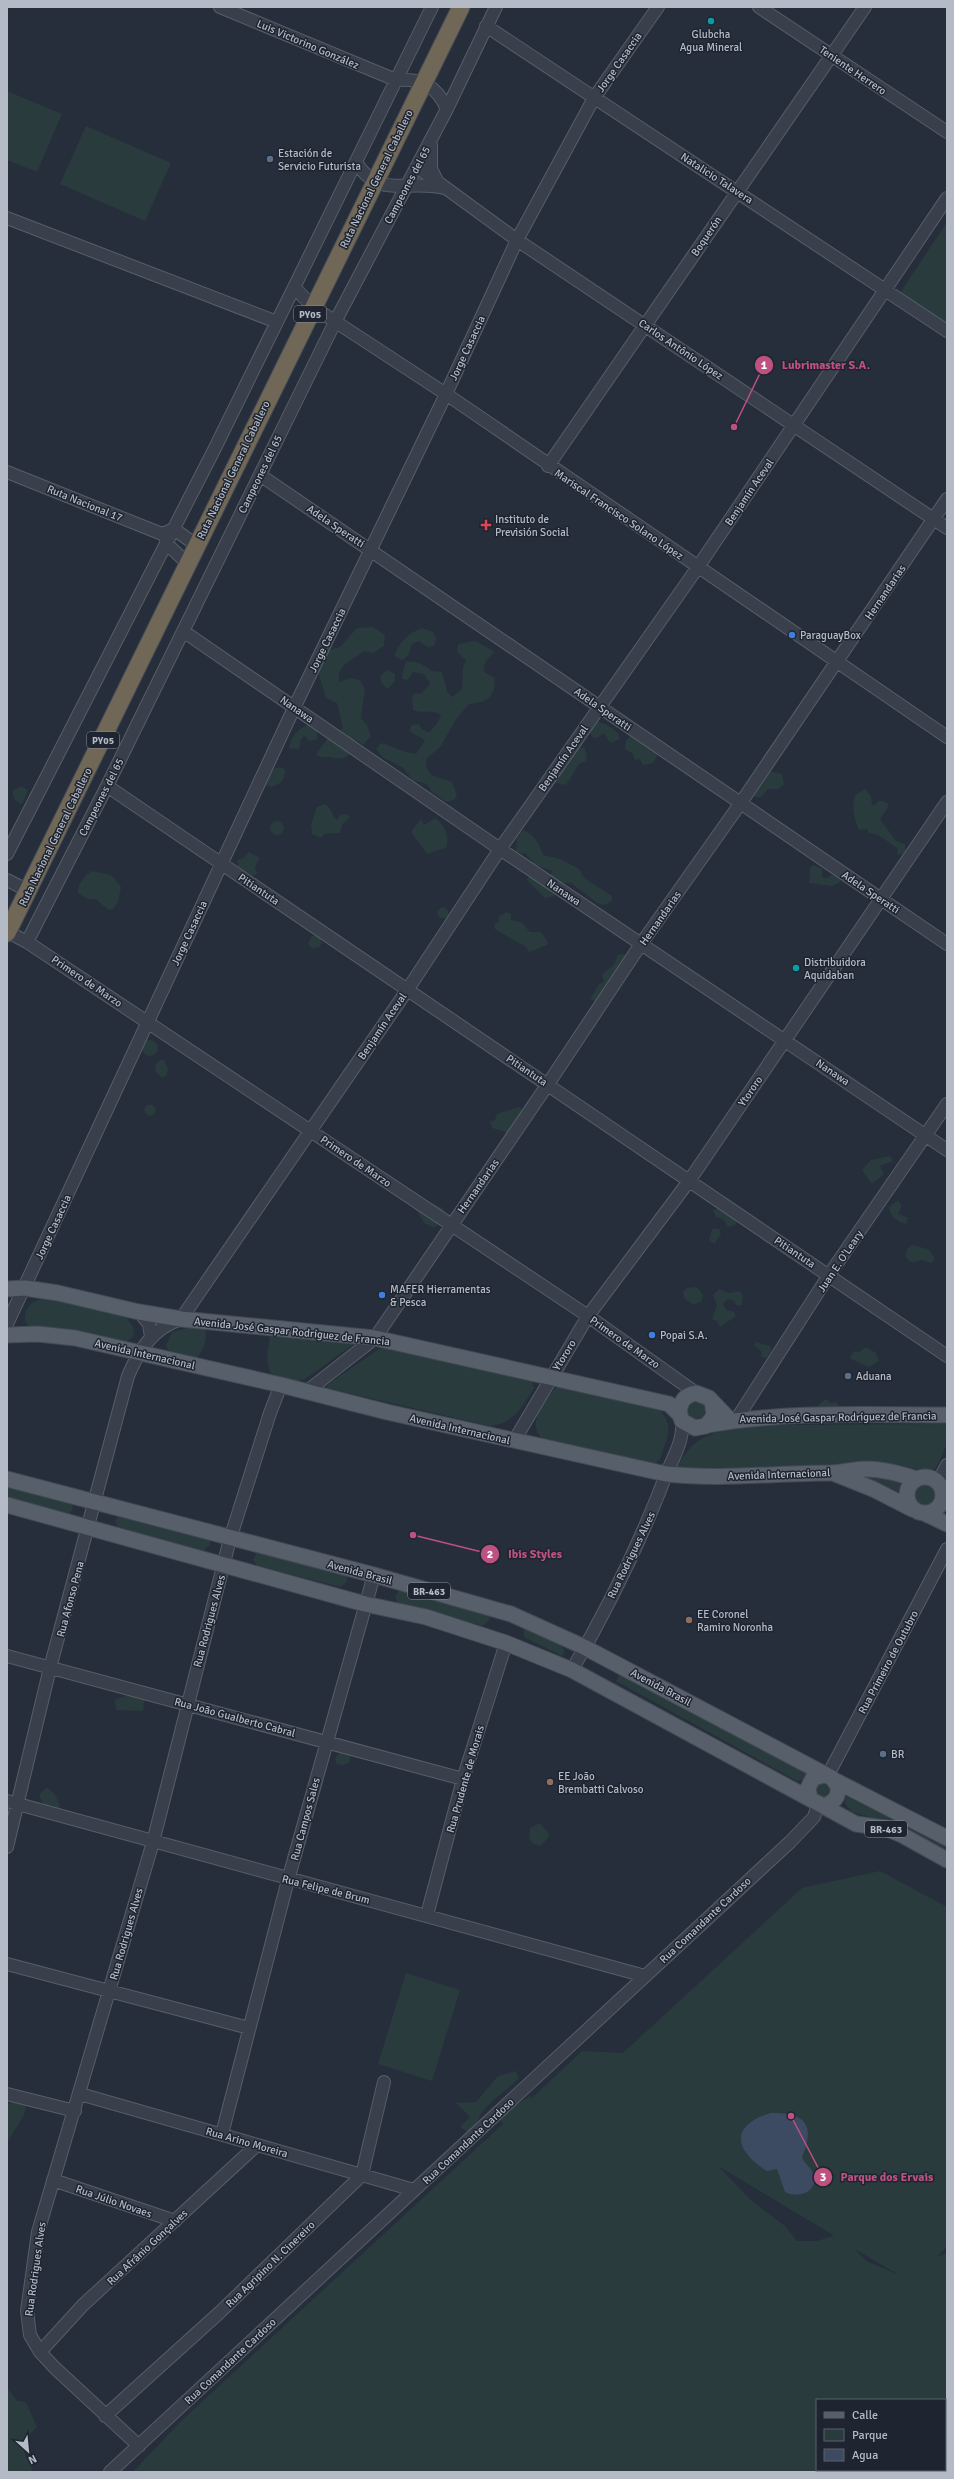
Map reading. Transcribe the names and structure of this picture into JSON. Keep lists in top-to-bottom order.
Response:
{
  "streets": {
    "highway": ["Ruta Nacional General Caballero", "PY05"],
    "main road": [
      "Avenida José Gaspar Rodríguez de Francia",
      "Avenida Internacional",
      "Avenida Brasil",
      "BR-463"
    ],
    "street": [
      "Luis Victorino González",
      "Jorge Casaccia",
      "Teniente Herrero",
      "Natalicio Talavera",
      "Campeones del 65",
      "Boquerón",
      "Carlos Antônio López",
      "Benjamín Aceval",
      "Ruta Nacional 17",
      "Mariscal Francisco Solano López",
      "Adela Speratti",
      "Hernandarias",
      "Nanawa",
      "Pitiantuta",
      "Primero de Marzo",
      "Ytororo",
      "Juan E. O'Leary",
      "Rua Rodrigues Alves",
      "Rua Afonso Pena",
      "Rua Primeiro de Outubro",
      "Rua João Gualberto Cabral",
      "Rua Prudente de Morais",
      "Rua Campos Sales",
      "Rua Felipe de Brum",
      "Rua Comandante Cardoso",
      "Rua Arino Moreira",
      "Rua Júlio Novaes",
      "Rua Afrânio Gonçalves",
      "Rua Agripino N. Cinereiro"
    ]
  },
  "crossings": [
    ["Jorge Casaccia", "Natalicio Talavera"],
    ["Jorge Casaccia", "Carlos Antônio López"],
    ["Jorge Casaccia", "Mariscal Francisco Solano López"],
    ["Jorge Casaccia", "Adela Speratti"],
    ["Jorge Casaccia", "Nanawa"],
    ["Jorge Casaccia", "Pitiantuta"],
    ["Jorge Casaccia", "Primero de Marzo"],
    ["Jorge Casaccia", "Avenida José Gaspar Rodríguez de Francia"],
    ["Teniente Herrero", "Boquerón"],
    ["Natalicio Talavera", "Campeones del 65"],
    ["Natalicio Talavera", "Boquerón"],
    ["Natalicio Talavera", "Benjamín Aceval"],
    ["Ruta Nacional General Caballero", "Ruta Nacional 17"],
    ["Ruta Nacional General Caballero", "Mariscal Francisco Solano López"],
    ["Ruta Nacional General Caballero", "Primero de Marzo"],
    ["Campeones del 65", "Carlos Antônio López"],
    ["Campeones del 65", "Mariscal Francisco Solano López"],
    ["Campeones del 65", "Adela Speratti"],
    ["Campeones del 65", "Nanawa"],
    ["Campeones del 65", "Pitiantuta"],
    ["Campeones del 65", "Primero de Marzo"],
    ["Boquerón", "Carlos Antônio López"],
    ["Boquerón", "Mariscal Francisco Solano López"],
    ["Carlos Antônio López", "Benjamín Aceval"],
    ["Carlos Antônio López", "Hernandarias"],
    ["Benjamín Aceval", "Mariscal Francisco Solano López"],
    ["Benjamín Aceval", "Adela Speratti"],
    ["Benjamín Aceval", "Nanawa"],
    ["Benjamín Aceval", "Pitiantuta"],
    ["Benjamín Aceval", "Primero de Marzo"],
    ["Benjamín Aceval", "Avenida José Gaspar Rodríguez de Francia"],
    ["Benjamín Aceval", "Rua Afonso Pena"],
    ["Mariscal Francisco Solano López", "Hernandarias"],
    ["Adela Speratti", "Hernandarias"],
    ["Adela Speratti", "Ytororo"],
    ["Hernandarias", "Nanawa"],
    ["Hernandarias", "Pitiantuta"],
    ["Hernandarias", "Primero de Marzo"],
    ["Hernandarias", "Avenida José Gaspar Rodríguez de Francia"],
    ["Hernandarias", "Avenida Internacional"],
    ["Nanawa", "Ytororo"],
    ["Nanawa", "Juan E. O'Leary"],
    ["Pitiantuta", "Ytororo"],
    ["Pitiantuta", "Juan E. O'Leary"],
    ["Primero de Marzo", "Ytororo"],
    ["Primero de Marzo", "Avenida José Gaspar Rodríguez de Francia"],
    ["Ytororo", "Avenida José Gaspar Rodríguez de Francia"],
    ["Ytororo", "Avenida Internacional"],
    ["Juan E. O'Leary", "Avenida José Gaspar Rodríguez de Francia"],
    ["Avenida José Gaspar Rodríguez de Francia", "Rua Afonso Pena"],
    ["Avenida Internacional", "Rua Rodrigues Alves"],
    ["Avenida Internacional", "Rua Afonso Pena"],
    ["Rua Rodrigues Alves", "Avenida Brasil"],
    ["Rua Rodrigues Alves", "BR-463"],
    ["Rua Rodrigues Alves", "Rua João Gualberto Cabral"],
    ["Rua Rodrigues Alves", "Rua Felipe de Brum"],
    ["Rua Rodrigues Alves", "Rua Comandante Cardoso"],
    ["Rua Rodrigues Alves", "Rua Arino Moreira"],
    ["Rua Rodrigues Alves", "Rua Júlio Novaes"],
    ["Rua Rodrigues Alves", "Rua Afrânio Gonçalves"],
    ["Rua Rodrigues Alves", "Rua Agripino N. Cinereiro"],
    ["Avenida Brasil", "BR-463"],
    ["Avenida Brasil", "Rua Afonso Pena"],
    ["Avenida Brasil", "Rua Primeiro de Outubro"],
    ["Avenida Brasil", "Rua Campos Sales"],
    ["Avenida Brasil", "Rua Comandante Cardoso"],
    ["BR-463", "Rua Afonso Pena"],
    ["BR-463", "Rua Primeiro de Outubro"],
    ["BR-463", "Rua Prudente de Morais"],
    ["BR-463", "Rua Campos Sales"],
    ["BR-463", "Rua Comandante Cardoso"],
    ["Rua Afonso Pena", "Rua João Gualberto Cabral"],
    ["Rua Afonso Pena", "Rua Felipe de Brum"],
    ["Rua Primeiro de Outubro", "Rua Comandante Cardoso"],
    ["Rua João Gualberto Cabral", "Rua Prudente de Morais"],
    ["Rua João Gualberto Cabral", "Rua Campos Sales"],
    ["Rua Prudente de Morais", "Rua Felipe de Brum"],
    ["Rua Campos Sales", "Rua Felipe de Brum"],
    ["Rua Campos Sales", "Rua Arino Moreira"],
    ["Rua Felipe de Brum", "Rua Comandante Cardoso"],
    ["Rua Comandante Cardoso", "Rua Arino Moreira"],
    ["Rua Arino Moreira", "Rua Afrânio Gonçalves"],
    ["Rua Arino Moreira", "Rua Agripino N. Cinereiro"],
    ["Rua Júlio Novaes", "Rua Afrânio Gonçalves"]
  ],
  "places": {
    "other": [
      "Glubcha Agua Mineral",
      "Estación de Servicio Futurista",
      "Lubrimaster S.A.",
      "ParaguayBox",
      "Distribuidora Aquidaban",
      "MAFER Hierramentas & Pesca",
      "Popai S.A.",
      "Aduana",
      "Ibis Styles",
      "EE Coronel Ramiro Noronha",
      "BR",
      "EE João Brembatti Calvoso",
      "Parque dos Ervais"
    ],
    "health": ["Instituto de Previsión Social"]
  },
  "legend": ["Calle", "Parque", "Agua"],
  "north": "bottom right"
}
